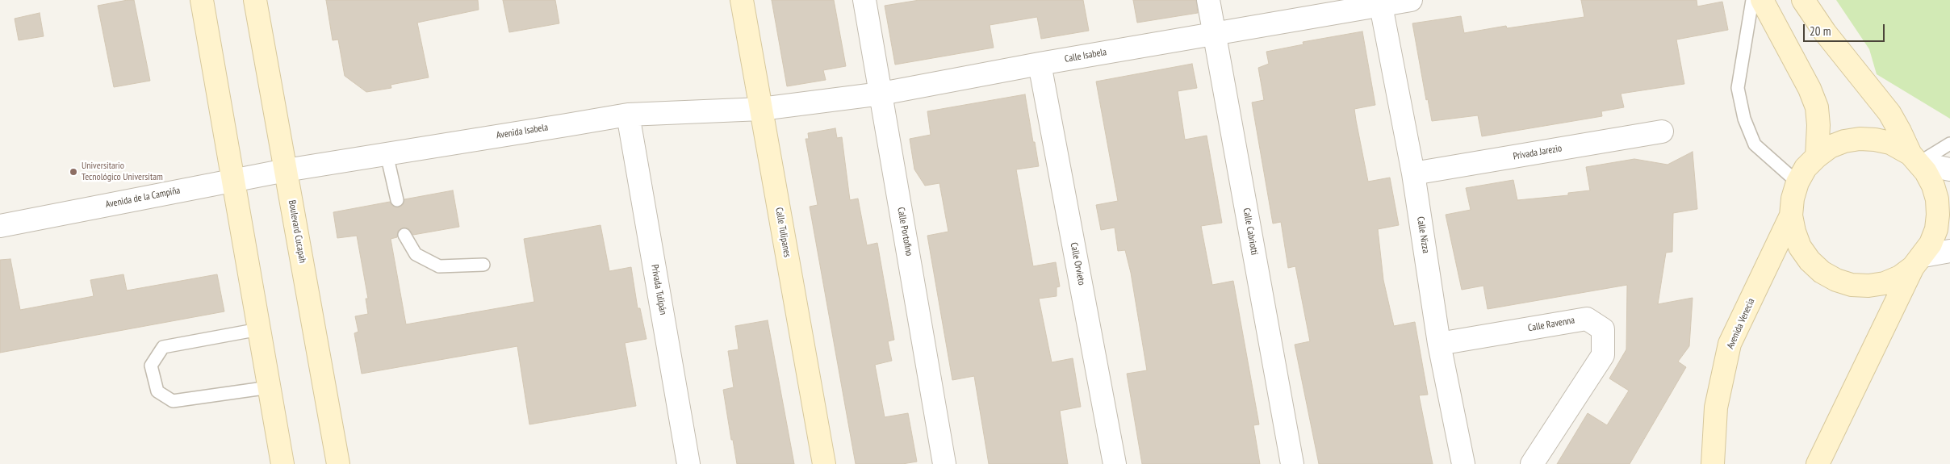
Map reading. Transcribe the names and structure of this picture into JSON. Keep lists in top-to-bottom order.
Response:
{
  "streets": {
    "main road": ["Boulevard Cucapah", "Calle Tulipanes", "Avenida Venecia"],
    "street": [
      "Calle Isabela",
      "Avenida Isabela",
      "Privada Jarezio",
      "Avenida de la Campiña",
      "Calle Portofino",
      "Calle Cabriotti",
      "Calle Nizza",
      "Calle Orvieto",
      "Privada Tulipán",
      "Calle Ravenna"
    ]
  },
  "crossings": [
    ["Calle Isabela", "Avenida Isabela"],
    ["Calle Isabela", "Calle Portofino"],
    ["Calle Isabela", "Calle Cabriotti"],
    ["Calle Isabela", "Calle Tulipanes"],
    ["Calle Isabela", "Calle Nizza"],
    ["Calle Isabela", "Calle Orvieto"],
    ["Avenida Isabela", "Avenida de la Campiña"],
    ["Avenida Isabela", "Boulevard Cucapah"],
    ["Avenida Isabela", "Calle Tulipanes"],
    ["Avenida Isabela", "Privada Tulipán"],
    ["Privada Jarezio", "Calle Nizza"],
    ["Avenida de la Campiña", "Boulevard Cucapah"],
    ["Calle Nizza", "Calle Ravenna"]
  ],
  "places": ["Universitario Tecnológico Universitam"],
  "scale_bar": "20 m"
}
